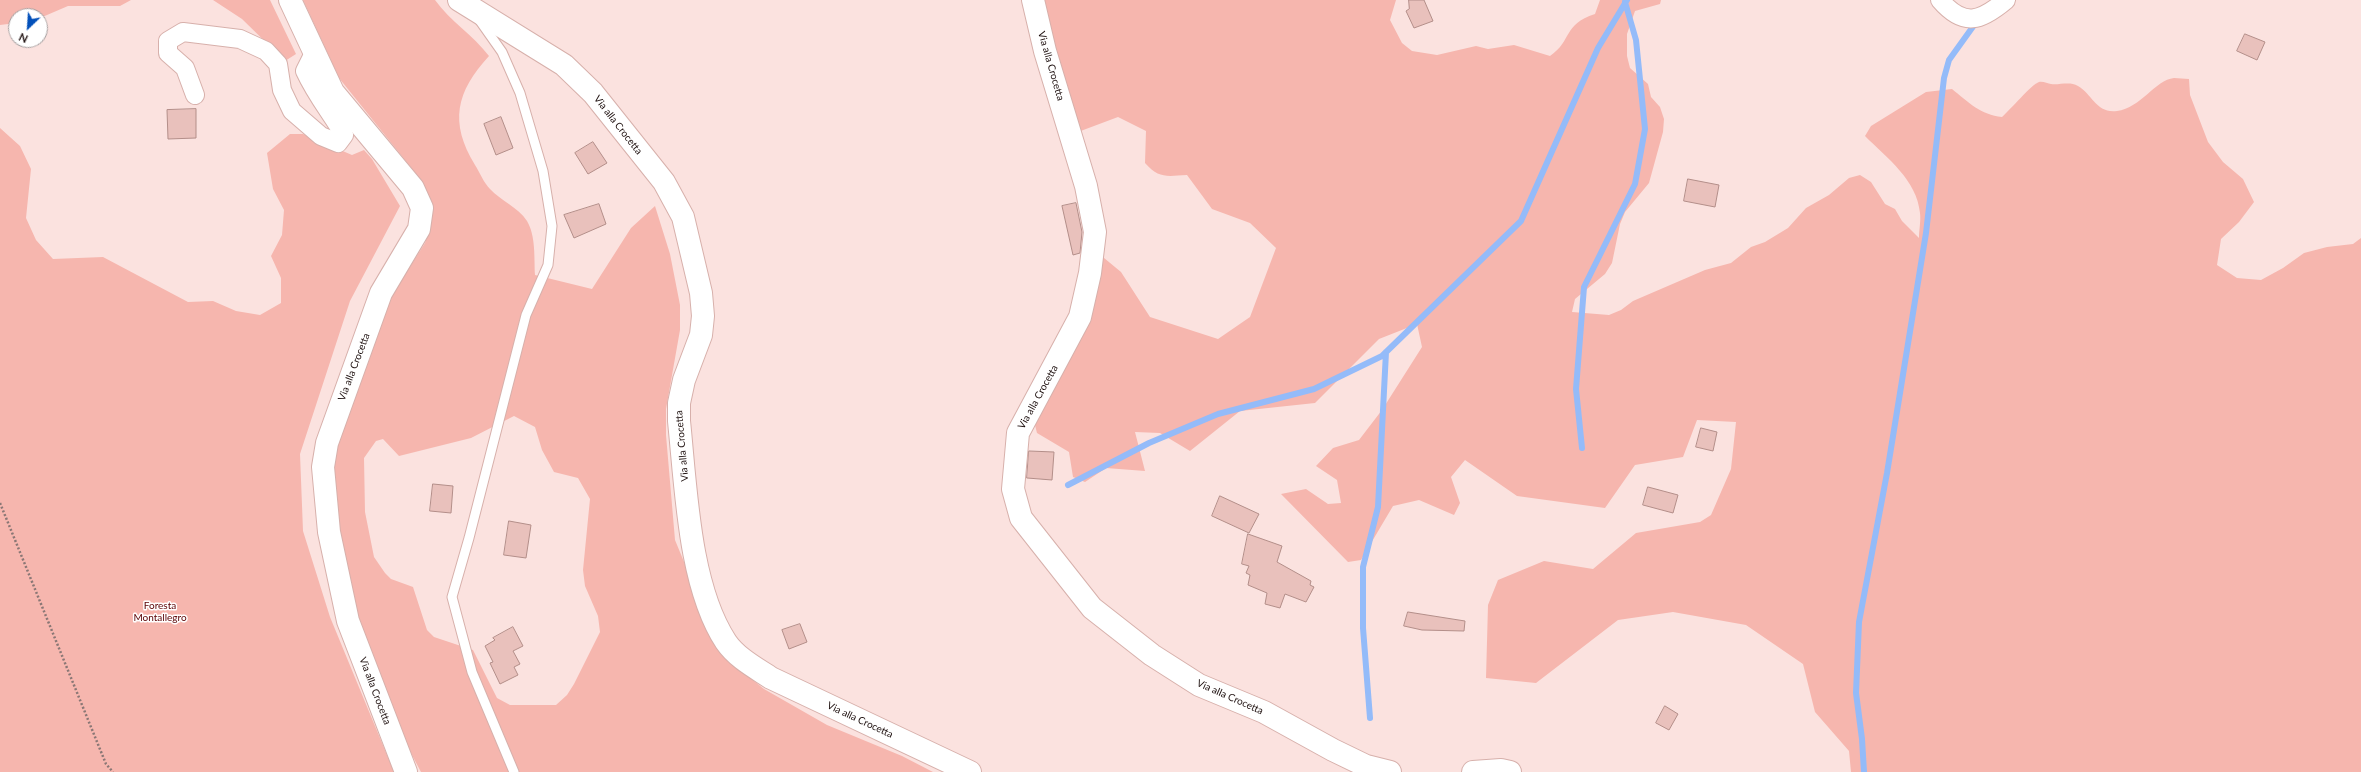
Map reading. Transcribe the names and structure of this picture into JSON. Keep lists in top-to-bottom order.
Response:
{
  "streets": {
    "street": ["Via alla Crocetta"]
  },
  "parks": ["Foresta Montallegro"],
  "north": "bottom left"
}
